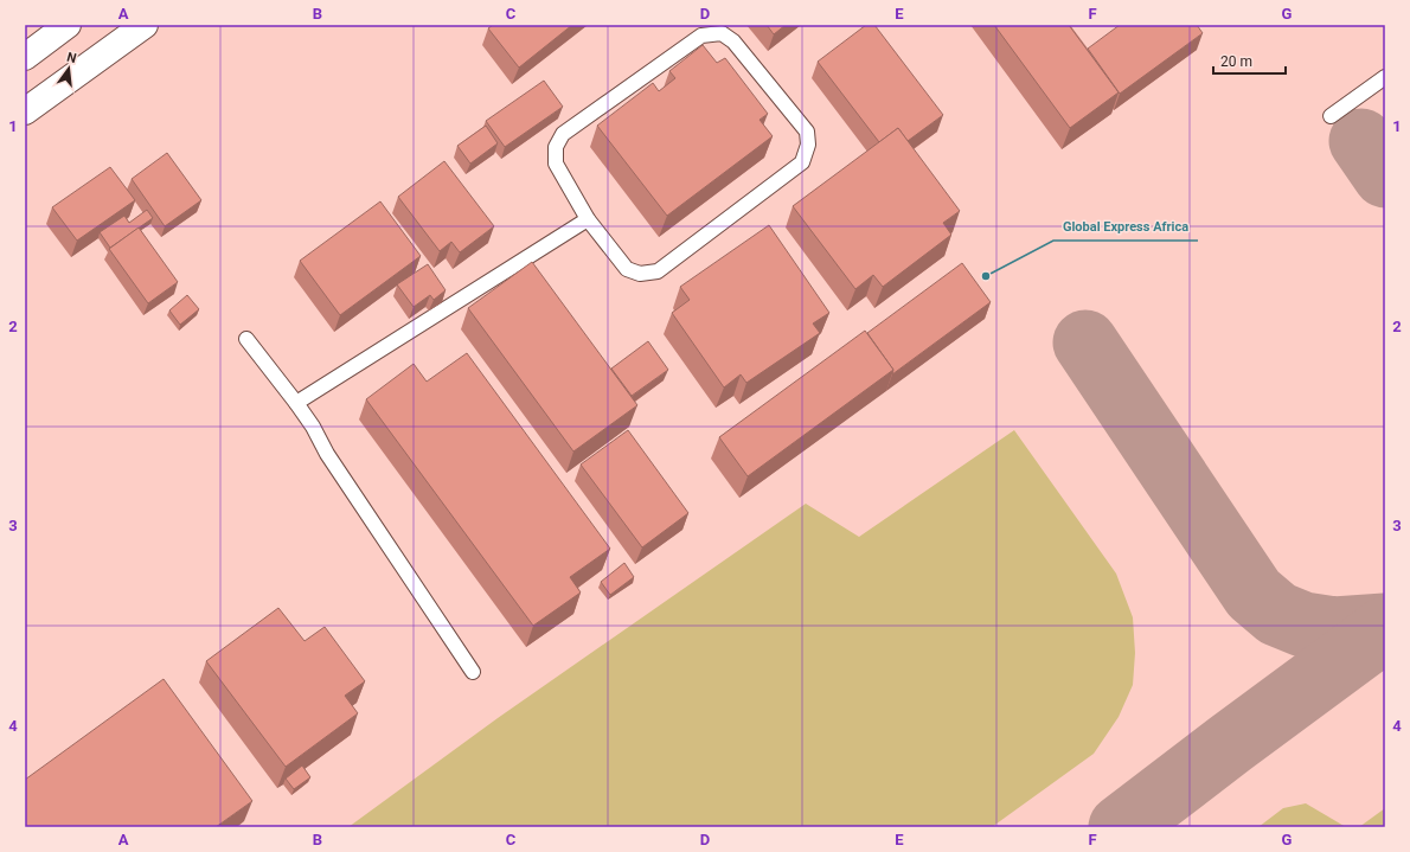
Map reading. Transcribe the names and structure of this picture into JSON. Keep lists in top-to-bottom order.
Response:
{
  "places": ["Global Express Africa"],
  "scale_bar": "20 m",
  "north": "top",
  "grid": {
    "columns": [
      "A",
      "B",
      "C",
      "D",
      "E",
      "F",
      "G"
    ],
    "rows": [
      "1",
      "2",
      "3",
      "4"
    ]
  }
}
